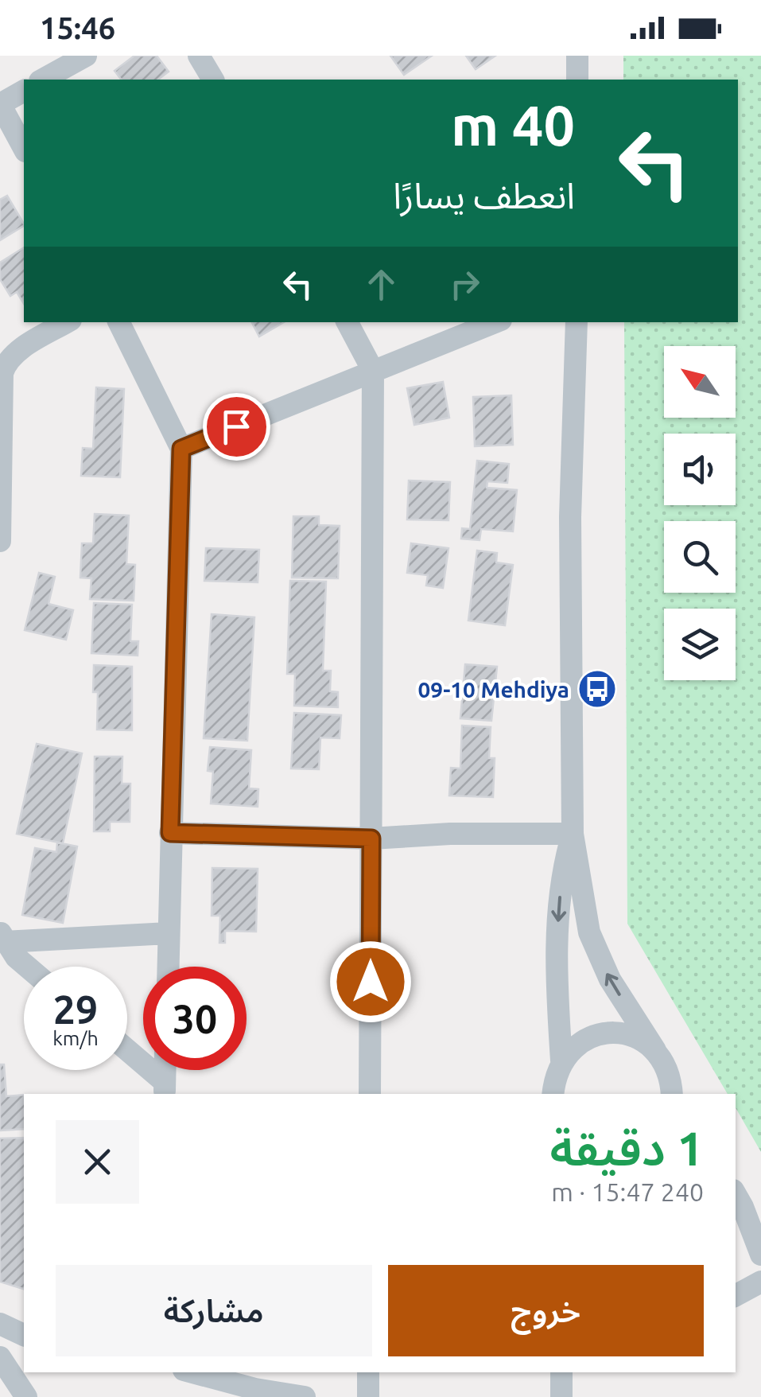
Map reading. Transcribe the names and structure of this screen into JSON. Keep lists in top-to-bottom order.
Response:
{
  "places": {
    "bus stop": ["09-10 Mehdiya"]
  },
  "north": "top left",
  "page": {
    "status": "15:46",
    "turn": ["40 m", "انعطف يسارًا"],
    "speed": "29 km/h",
    "limit": "30",
    "heading": ["1 دقيقة", "240 m · 15:47"],
    "buttons": ["خروج", "مشاركة"]
  }
}
